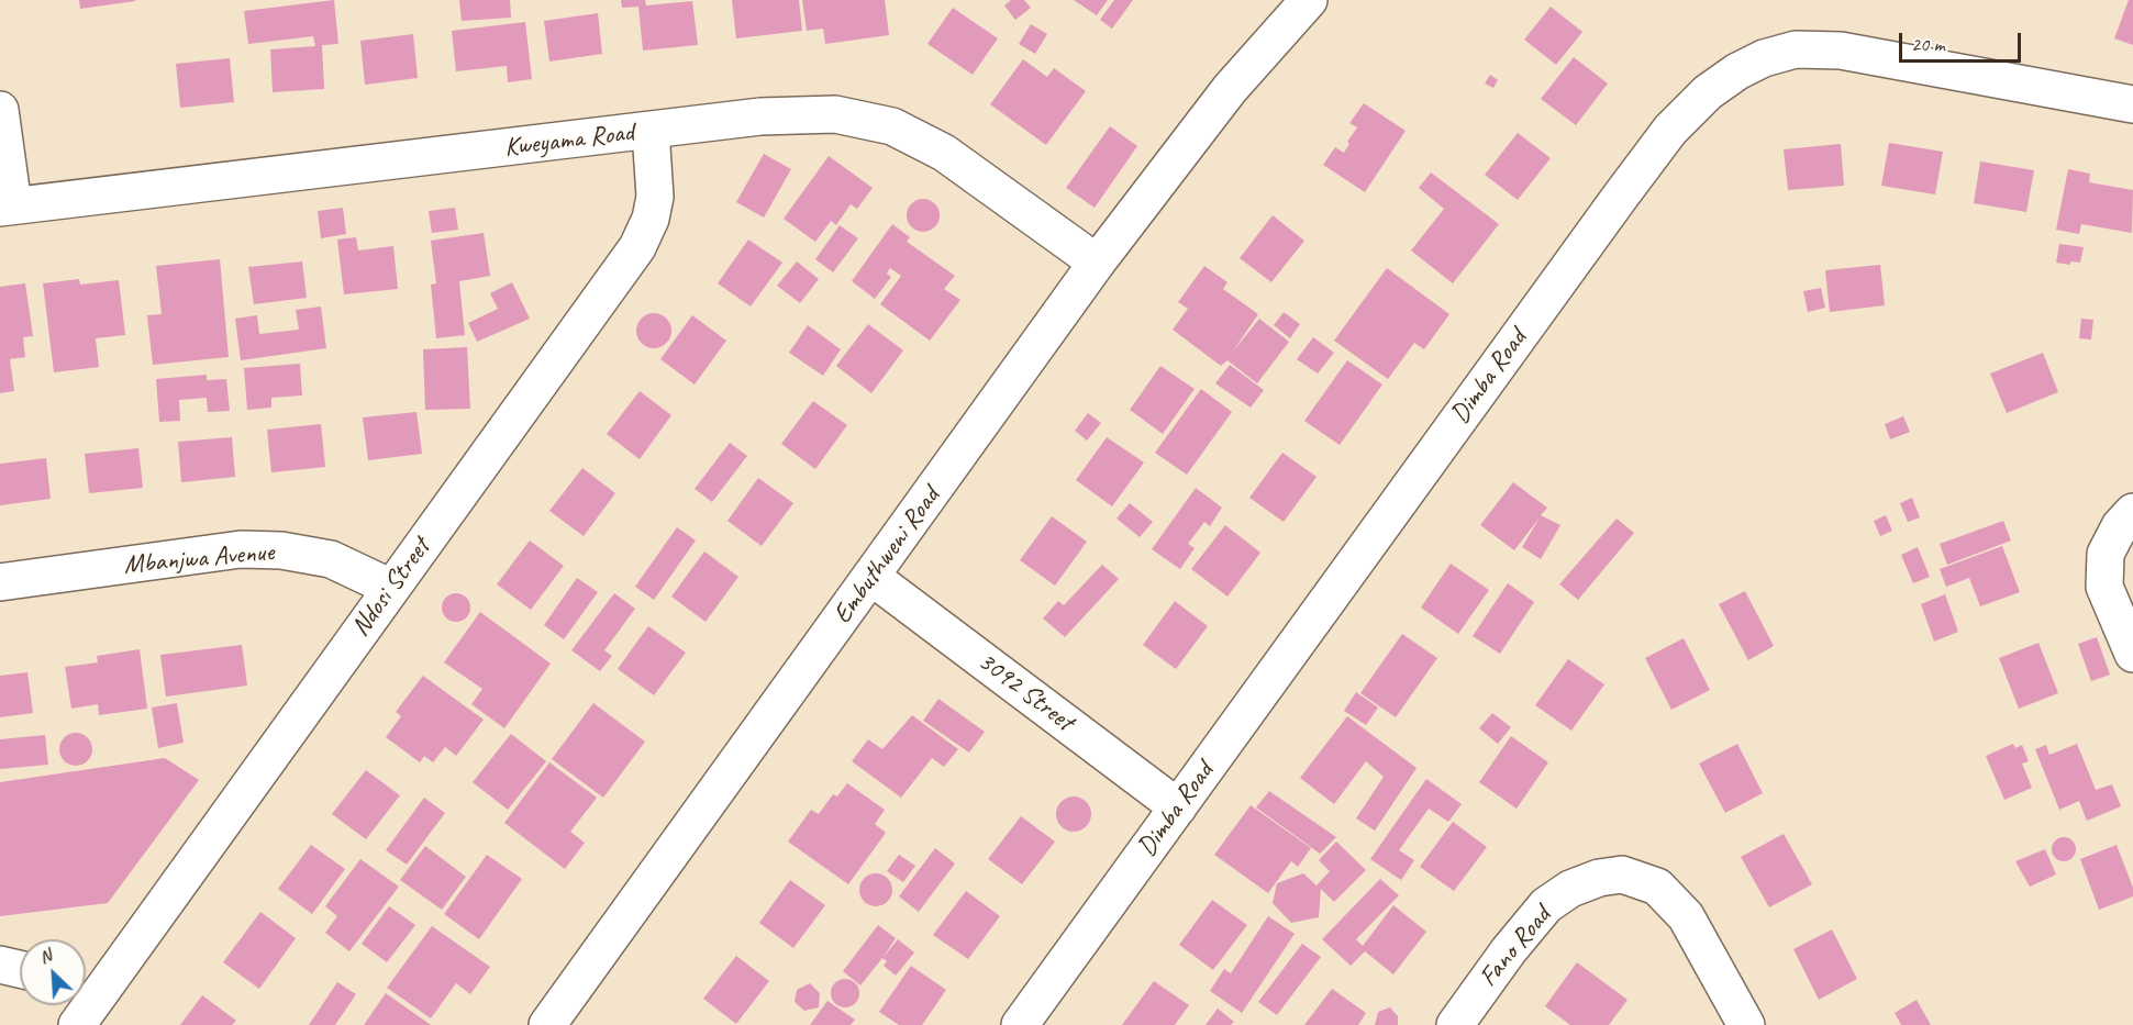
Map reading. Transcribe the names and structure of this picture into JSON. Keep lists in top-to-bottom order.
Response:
{
  "streets": {
    "street": [
      "Kweyama Road",
      "Dimba Road",
      "Embuthweni Road",
      "Mbanjwa Avenue",
      "Ndosi Street",
      "3092 Street",
      "Fano Road"
    ]
  },
  "crossings": [
    ["Kweyama Road", "Embuthweni Road"],
    ["Kweyama Road", "Ndosi Street"],
    ["Dimba Road", "3092 Street"],
    ["Embuthweni Road", "3092 Street"],
    ["Mbanjwa Avenue", "Ndosi Street"]
  ],
  "scale_bar": "20 m",
  "north": "top left"
}
